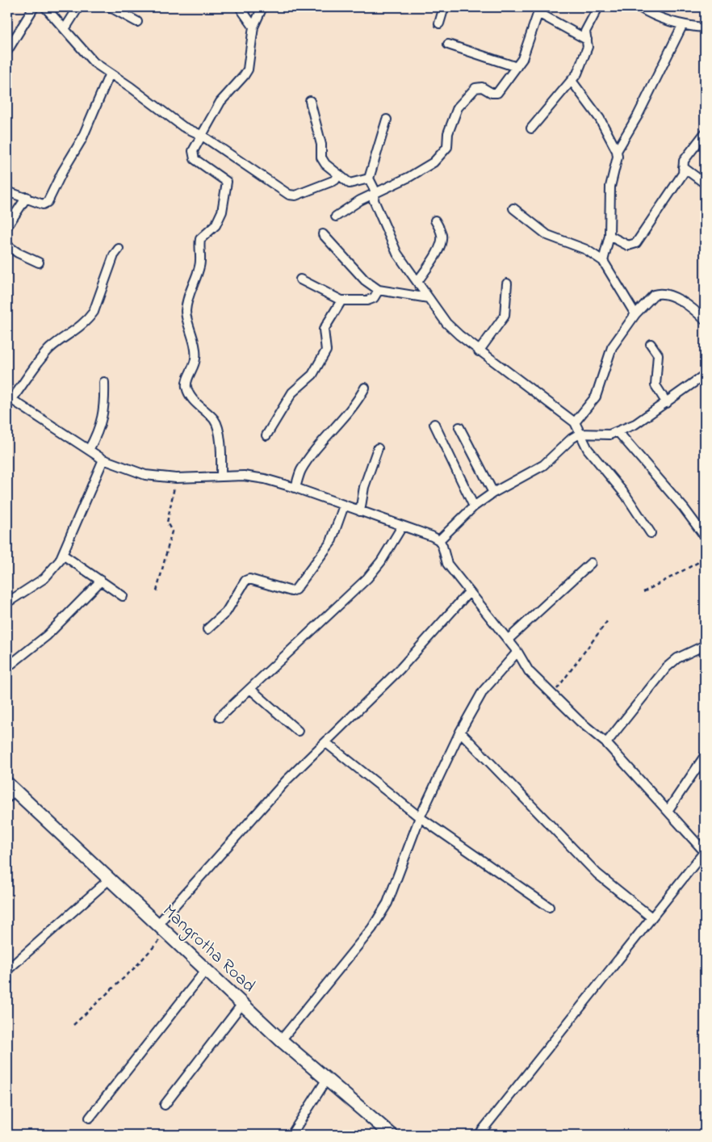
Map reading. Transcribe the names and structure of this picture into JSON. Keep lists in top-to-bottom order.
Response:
{
  "streets": {
    "main road": ["Mangrotha Road"]
  }
}
